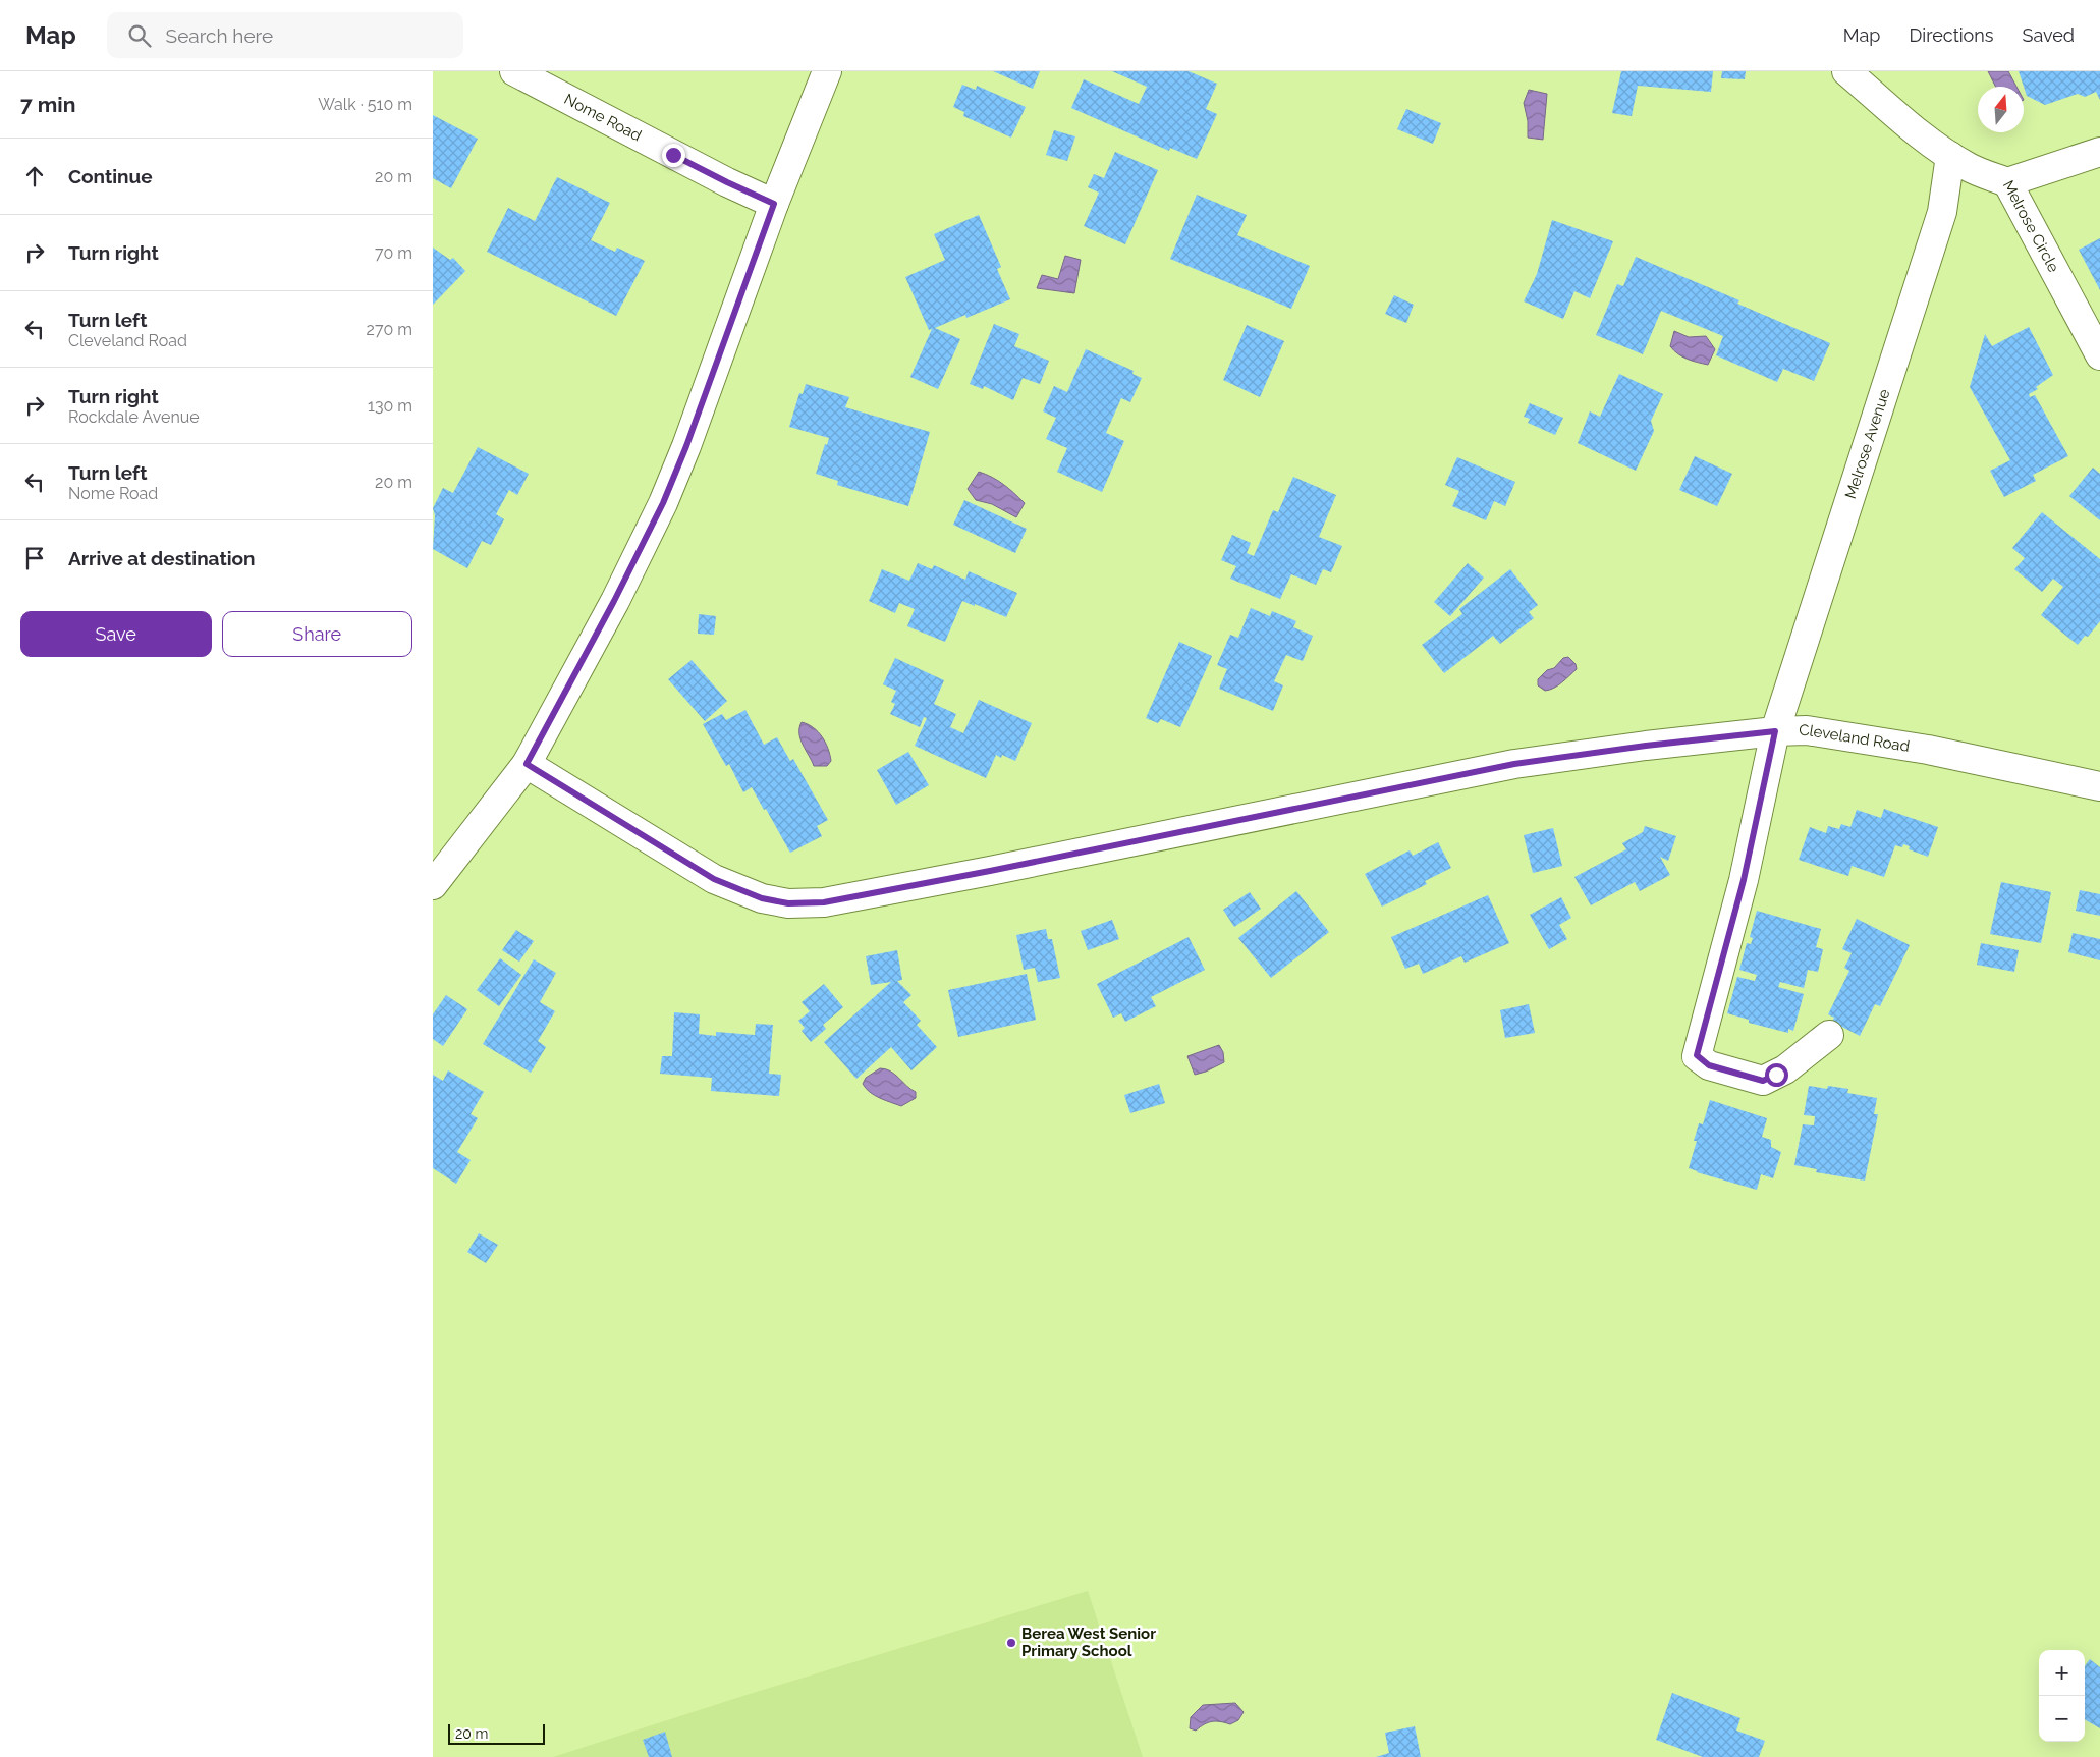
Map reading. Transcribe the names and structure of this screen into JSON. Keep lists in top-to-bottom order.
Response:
{
  "streets": {
    "street": [
      "Nome Road",
      "Melrose Circle",
      "Melrose Avenue",
      "Cleveland Road"
    ]
  },
  "crossings": [
    ["Melrose Avenue", "Cleveland Road"]
  ],
  "places": ["Berea West Senior Primary School"],
  "scale_bar": "20 m",
  "north": "top",
  "page": {
    "header": "Map",
    "search": "Search here",
    "nav": ["Map", "Directions", "Saved"],
    "heading": ["7 min", "Walk · 510 m"],
    "list": [
      ["Continue", "20 m"],
      ["Turn right", "70 m"],
      ["Turn left", "Cleveland Road", "270 m"],
      ["Turn right", "Rockdale Avenue", "130 m"],
      ["Turn left", "Nome Road", "20 m"],
      "Arrive at destination"
    ],
    "buttons": ["Save", "Share"],
    "map_buttons": ["+", "−"],
    "scale": "20 m"
  }
}
